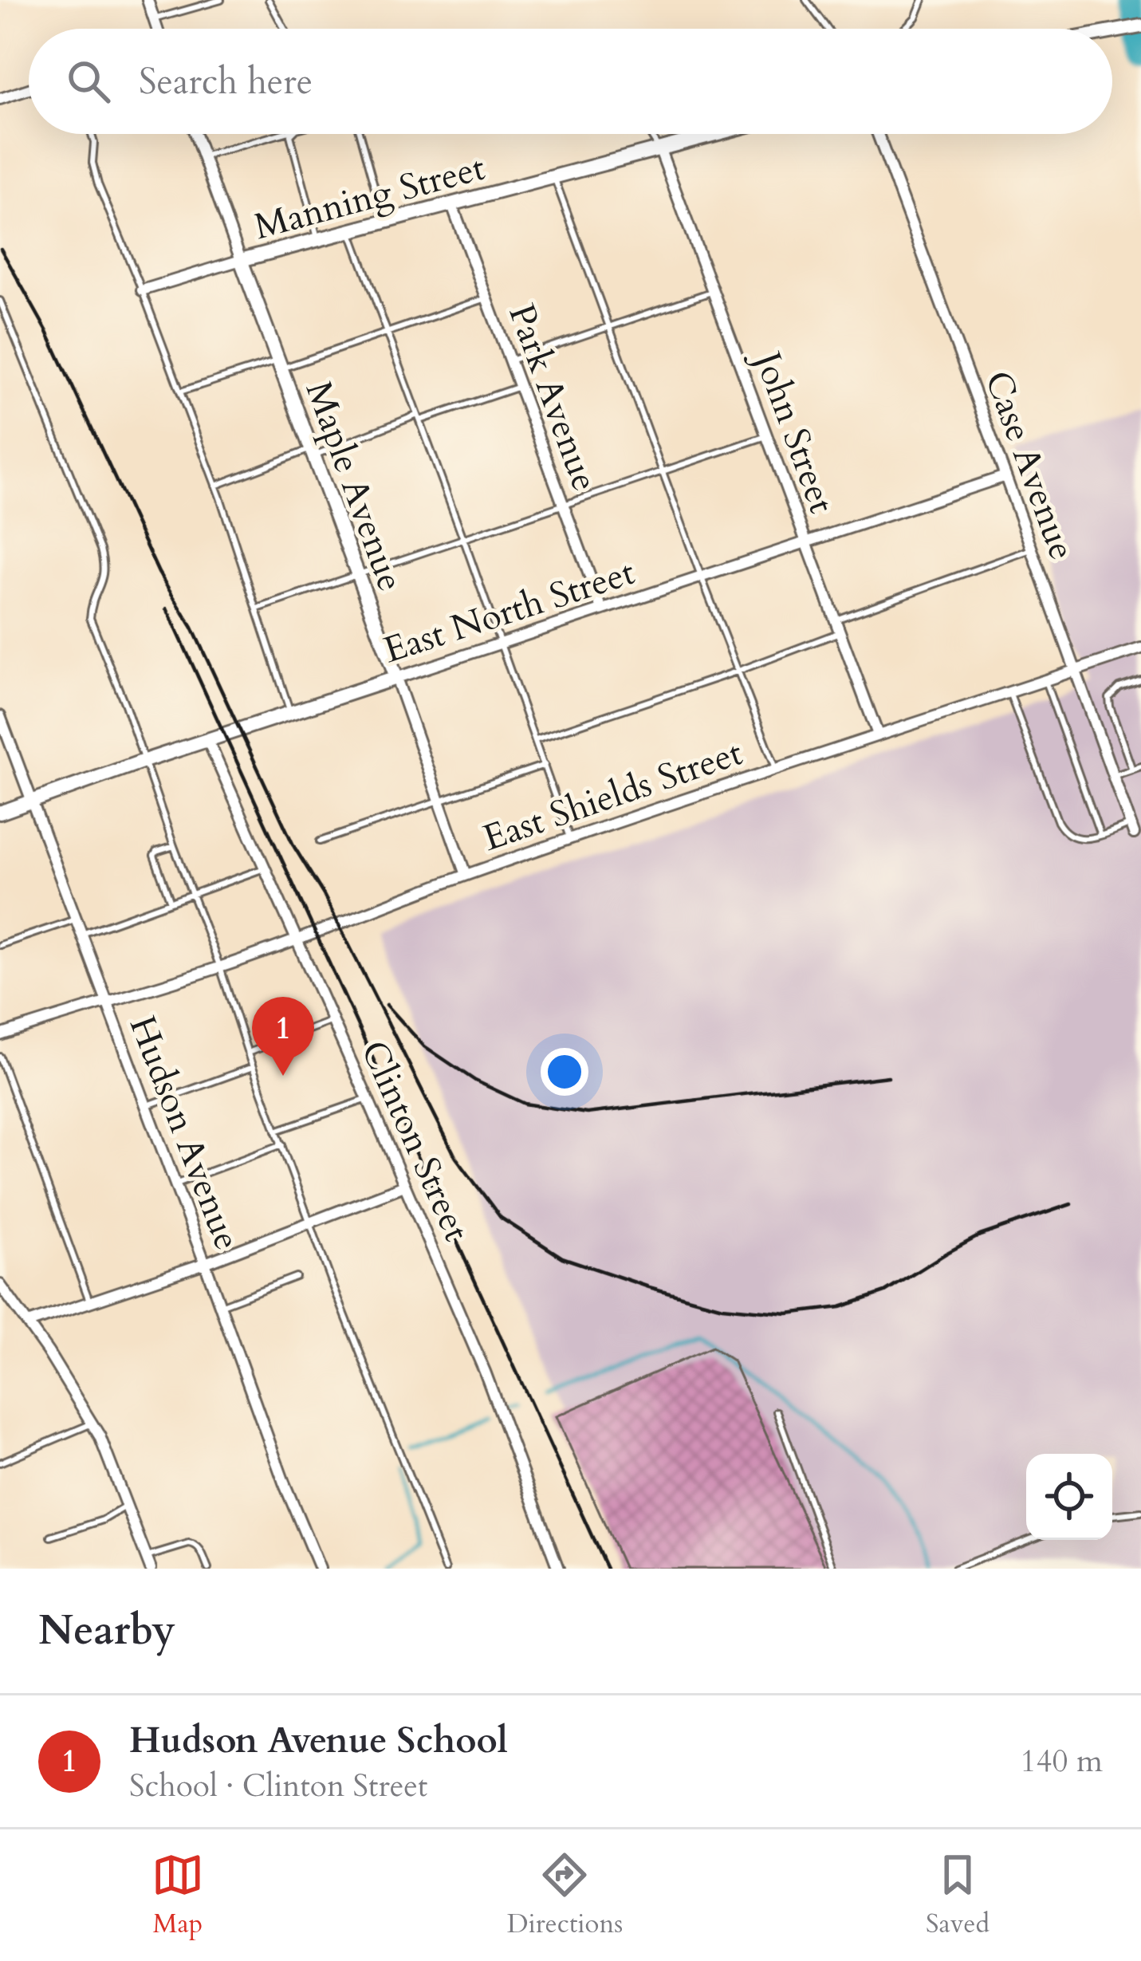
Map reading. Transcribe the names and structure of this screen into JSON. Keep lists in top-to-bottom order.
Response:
{
  "streets": {
    "street": [
      "Manning Street",
      "Park Avenue",
      "John Street",
      "Case Avenue",
      "Maple Avenue",
      "East North Street",
      "East Shields Street",
      "Hudson Avenue",
      "Clinton Street"
    ]
  },
  "crossings": [
    ["Manning Street", "Park Avenue"],
    ["Manning Street", "John Street"],
    ["Manning Street", "Maple Avenue"],
    ["Park Avenue", "East North Street"],
    ["John Street", "East North Street"],
    ["John Street", "East Shields Street"],
    ["Case Avenue", "East North Street"],
    ["Case Avenue", "East Shields Street"],
    ["Maple Avenue", "East North Street"],
    ["Maple Avenue", "East Shields Street"],
    ["East North Street", "Hudson Avenue"],
    ["East North Street", "Clinton Street"],
    ["East Shields Street", "Hudson Avenue"],
    ["East Shields Street", "Clinton Street"]
  ],
  "page": {
    "search": "Search here",
    "pins": "1",
    "heading": "Nearby",
    "list": [
      {
        "mark": "1",
        "name": "Hudson Avenue School",
        "note": "School · Clinton Street",
        "value": "140 m"
      }
    ],
    "nav": ["Map", "Directions", "Saved"]
  }
}
